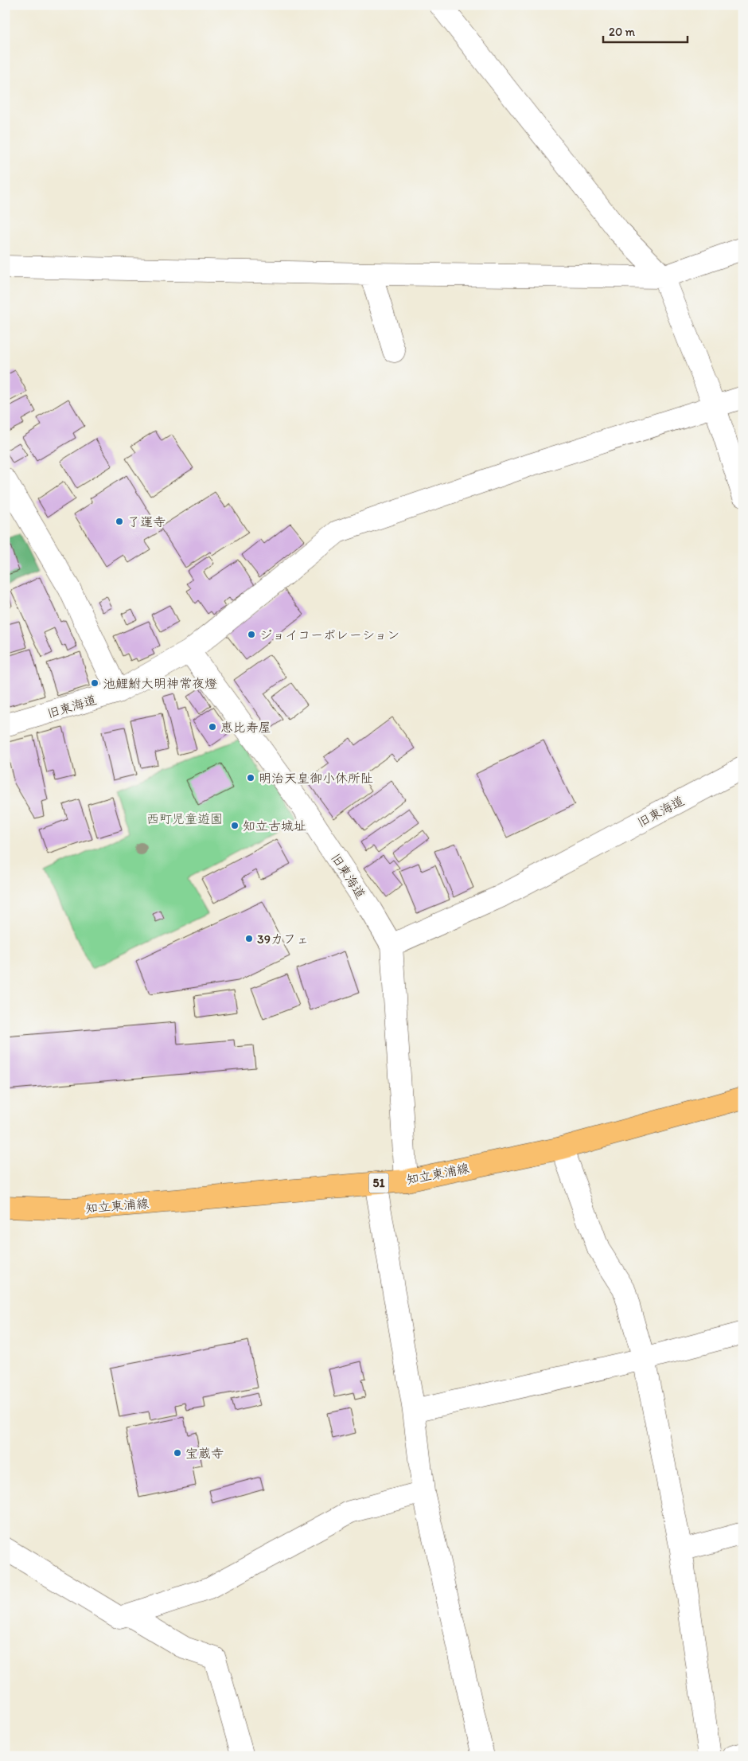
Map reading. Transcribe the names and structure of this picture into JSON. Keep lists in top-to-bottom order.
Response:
{
  "streets": {
    "main road": ["知立東浦線", "51"],
    "street": ["旧東海道"]
  },
  "parks": ["西町児童遊園"],
  "places": [
    "了運寺",
    "ジョイコーポレーション",
    "池鯉鮒大明神常夜燈",
    "恵比寿屋",
    "明治天皇御小休所阯",
    "知立古城址",
    "39カフェ",
    "宝蔵寺"
  ],
  "scale_bar": "20 m"
}
